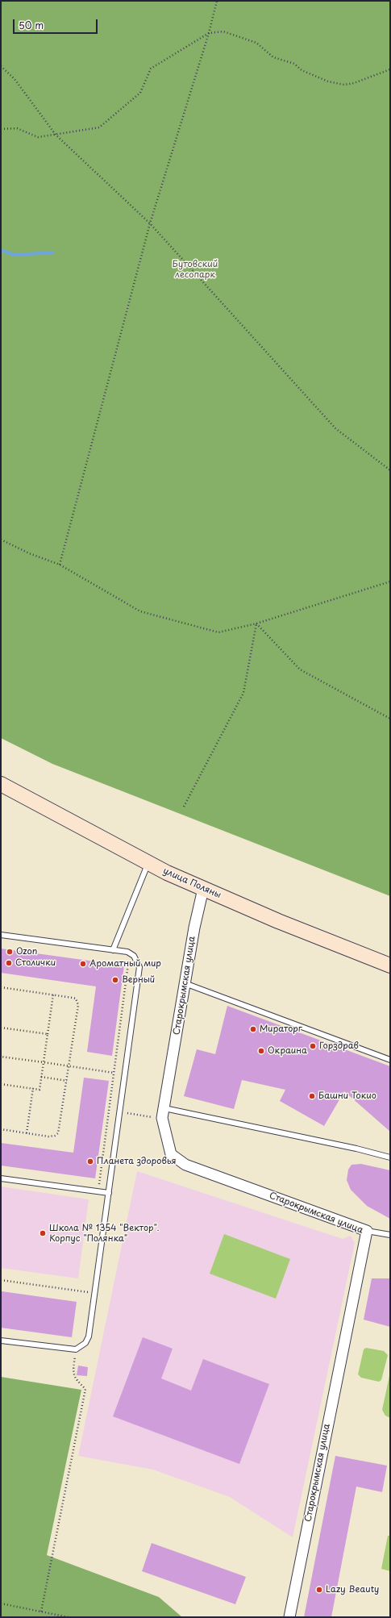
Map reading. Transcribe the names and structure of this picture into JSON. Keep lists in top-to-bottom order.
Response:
{
  "streets": {
    "main road": ["улица Поляны"],
    "street": ["Старокрымская улица"]
  },
  "crossings": [
    ["улица Поляны", "Старокрымская улица"]
  ],
  "parks": ["Бутовский лесопарк"],
  "places": [
    "Ozon",
    "Столички",
    "Ароматный мир",
    "Верный",
    "Мираторг",
    "Горздрав",
    "Окраина",
    "Башни Токио",
    "Планета здоровья",
    "Школа № 1354 \"Вектор\". Корпус \"Полянка\"",
    "Lazy Beauty"
  ],
  "scale_bar": "50 m"
}
